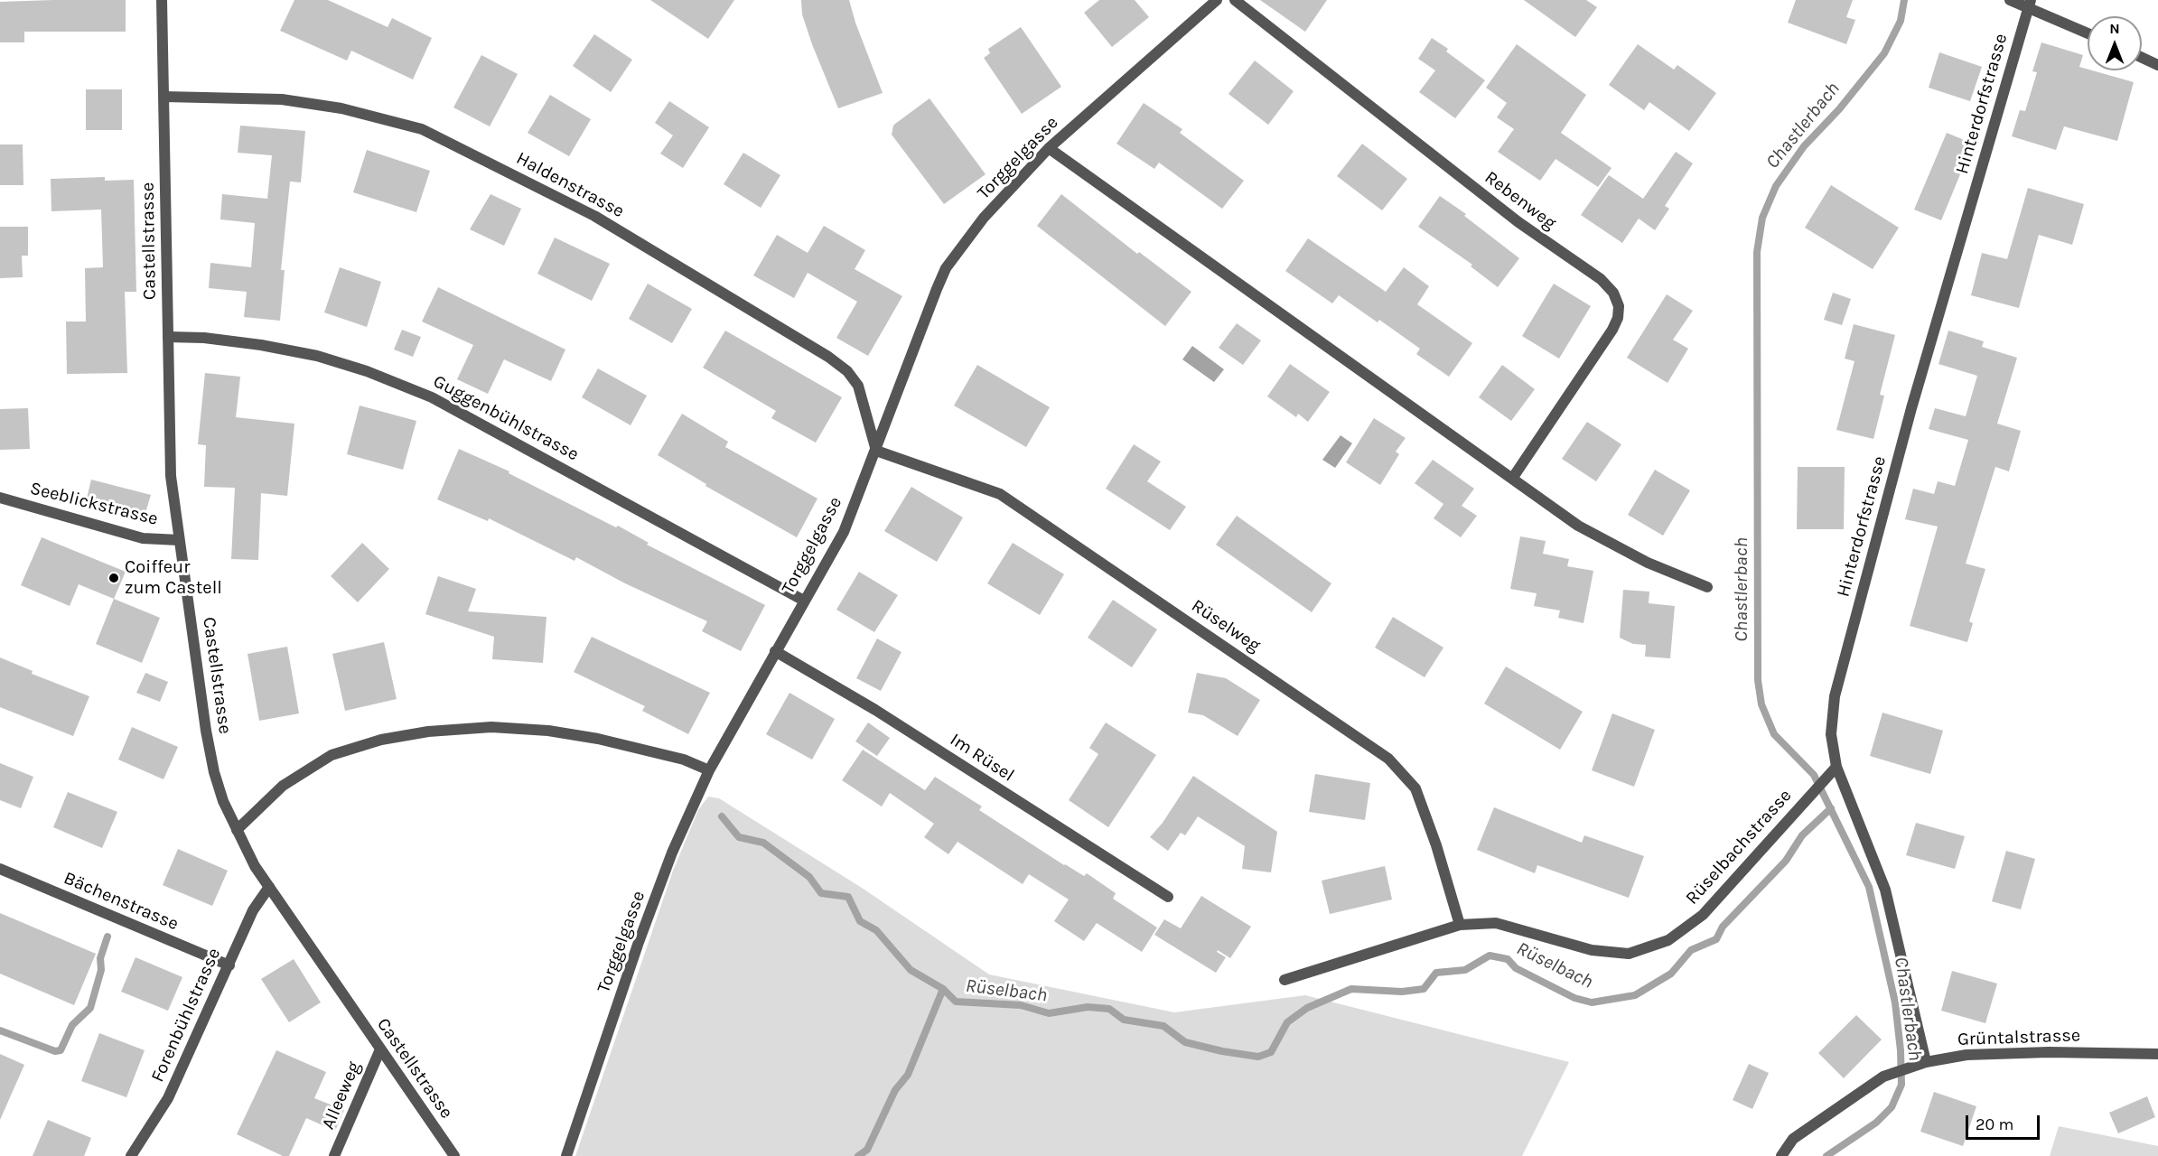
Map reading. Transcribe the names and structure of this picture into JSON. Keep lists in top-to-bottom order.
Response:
{
  "streets": {
    "street": [
      "Hinterdorfstrasse",
      "Torggelgasse",
      "Haldenstrasse",
      "Rebenweg",
      "Castellstrasse",
      "Guggenbühlstrasse",
      "Seeblickstrasse",
      "Rüselweg",
      "Im Rüsel",
      "Rüselbachstrasse",
      "Bächenstrasse",
      "Forenbühlstrasse",
      "Grüntalstrasse",
      "Alleeweg"
    ]
  },
  "crossings": [
    ["Hinterdorfstrasse", "Rüselbachstrasse"],
    ["Hinterdorfstrasse", "Grüntalstrasse"],
    ["Torggelgasse", "Haldenstrasse"],
    ["Torggelgasse", "Guggenbühlstrasse"],
    ["Torggelgasse", "Rüselweg"],
    ["Torggelgasse", "Im Rüsel"],
    ["Haldenstrasse", "Castellstrasse"],
    ["Haldenstrasse", "Rüselweg"],
    ["Castellstrasse", "Guggenbühlstrasse"],
    ["Castellstrasse", "Seeblickstrasse"],
    ["Castellstrasse", "Forenbühlstrasse"],
    ["Castellstrasse", "Alleeweg"],
    ["Rüselweg", "Rüselbachstrasse"],
    ["Bächenstrasse", "Forenbühlstrasse"]
  ],
  "water": ["Chastlerbach", "Rüselbach"],
  "places": ["Coiffeur zum Castell"],
  "scale_bar": "20 m",
  "north": "top"
}
